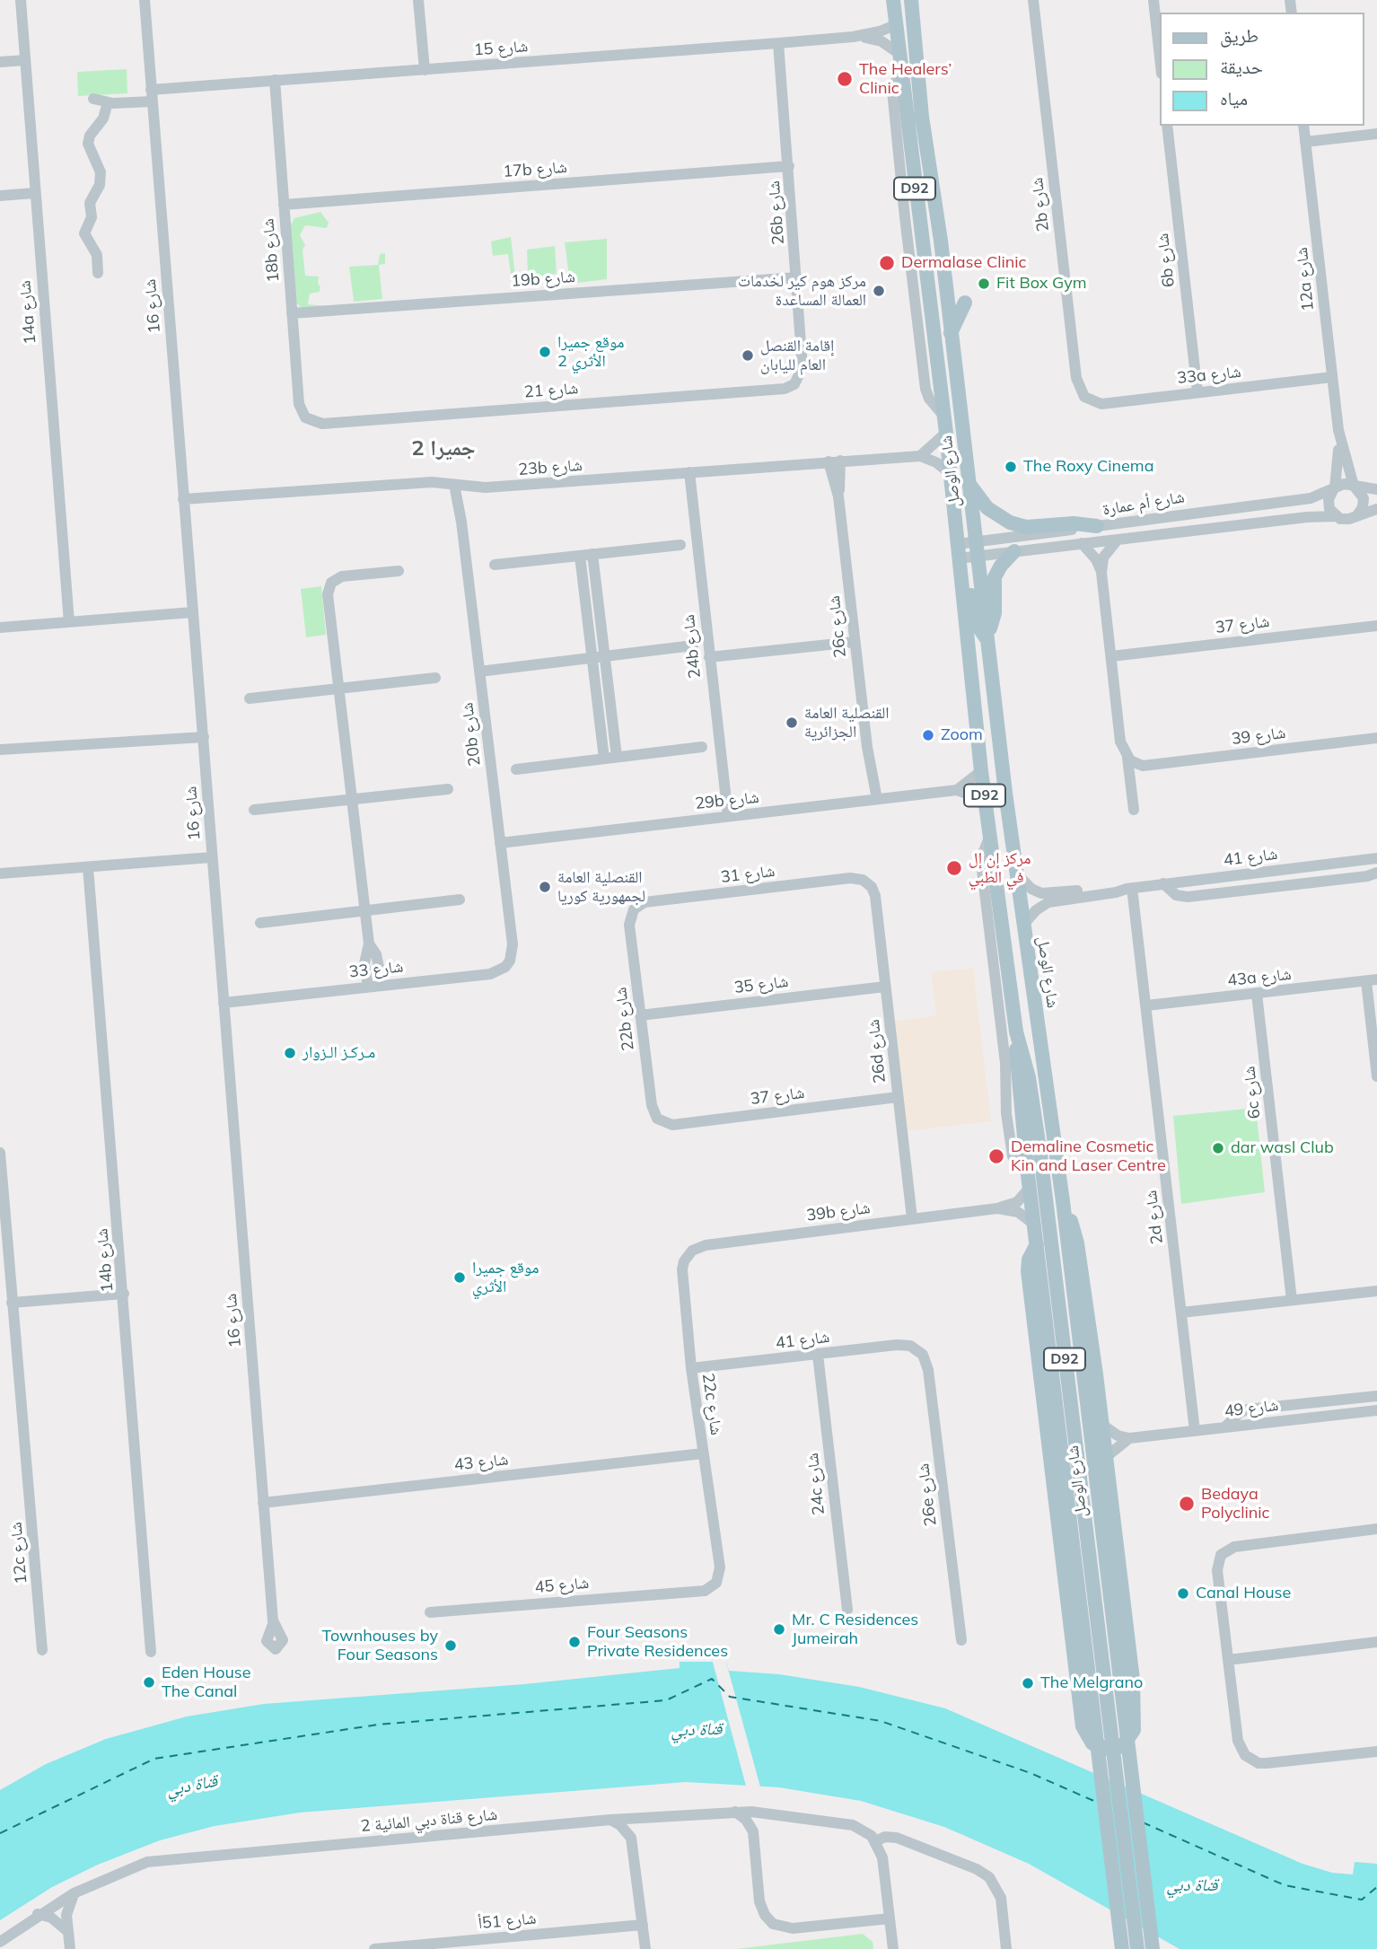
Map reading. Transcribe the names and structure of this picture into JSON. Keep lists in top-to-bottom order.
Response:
{
  "streets": {
    "main road": ["D92", "شارع الوصل"],
    "street": [
      "شارع 15",
      "17b شارع",
      "2b شارع",
      "26b شارع",
      "18b شارع",
      "6b شارع",
      "19b شارع",
      "12a شارع",
      "شارع 16",
      "14a شارع",
      "33a شارع",
      "شارع 21",
      "23b شارع",
      "شارع أم عمارة",
      "شارع 37",
      "26c شارع",
      "24b شارع",
      "20b شارع",
      "شارع 39",
      "29b شارع",
      "شارع 41",
      "شارع 31",
      "شارع 33",
      "43a شارع",
      "شارع 35",
      "22b شارع",
      "26d شارع",
      "6c شارع",
      "39b شارع",
      "2d شارع",
      "14b شارع",
      "22c شارع",
      "شارع 49",
      "شارع 43",
      "24c شارع",
      "26e شارع",
      "12c شارع",
      "شارع 45",
      "شارع قناة دبي المائية 2",
      "شارع 51أ"
    ]
  },
  "crossings": [
    ["شارع 15", "26b شارع"],
    ["شارع 15", "18b شارع"],
    ["شارع 15", "شارع 16"],
    ["شارع 15", "شارع الوصل"],
    ["17b شارع", "26b شارع"],
    ["17b شارع", "18b شارع"],
    ["2b شارع", "33a شارع"],
    ["26b شارع", "19b شارع"],
    ["26b شارع", "شارع 21"],
    ["18b شارع", "19b شارع"],
    ["18b شارع", "شارع 21"],
    ["6b شارع", "33a شارع"],
    ["12a شارع", "33a شارع"],
    ["12a شارع", "شارع أم عمارة"],
    ["شارع 16", "23b شارع"],
    ["شارع 16", "شارع 33"],
    ["شارع 16", "شارع 43"],
    ["23b شارع", "26c شارع"],
    ["23b شارع", "24b شارع"],
    ["23b شارع", "20b شارع"],
    ["شارع الوصل", "شارع أم عمارة"],
    ["شارع الوصل", "شارع 41"],
    ["شارع الوصل", "39b شارع"],
    ["شارع 37", "22b شارع"],
    ["شارع 37", "26d شارع"],
    ["26c شارع", "29b شارع"],
    ["24b شارع", "29b شارع"],
    ["20b شارع", "29b شارع"],
    ["20b شارع", "شارع 33"],
    ["شارع 41", "2d شارع"],
    ["شارع 41", "22c شارع"],
    ["شارع 41", "24c شارع"],
    ["شارع 41", "26e شارع"],
    ["شارع 31", "22b شارع"],
    ["شارع 31", "26d شارع"],
    ["43a شارع", "6c شارع"],
    ["43a شارع", "2d شارع"],
    ["شارع 35", "22b شارع"],
    ["شارع 35", "26d شارع"],
    ["26d شارع", "39b شارع"],
    ["39b شارع", "22c شارع"],
    ["2d شارع", "شارع 49"],
    ["22c شارع", "شارع 43"],
    ["22c شارع", "شارع 45"]
  ],
  "districts": ["جميرا 2"],
  "water": ["قناة دبي"],
  "places": [
    "The Healers’ Clinic",
    "Dermalase Clinic",
    "Fit Box Gym",
    "مركز هوم كير لخدمات العمالة المساعدة",
    "موقع جميرا 2 الأثري",
    "إقامة القنصل العام لليابان",
    "The Roxy Cinema",
    "القنصلية العامة الجزائرية",
    "Zoom",
    "مركز إن إل في الطبي",
    "القنصلية العامة لجمهورية كوريا",
    "مـركـز الـزوار",
    "dar wasl Club",
    "Demaline Cosmetic Kin and Laser Centre",
    "موقع جميرا الأثري",
    "Bedaya Polyclinic",
    "Canal House",
    "Mr. C Residences Jumeirah",
    "Four Seasons Private Residences",
    "Townhouses by Four Seasons",
    "Eden House The Canal",
    "The Melgrano"
  ],
  "legend": ["طريق", "حديقة", "مياه"]
}
